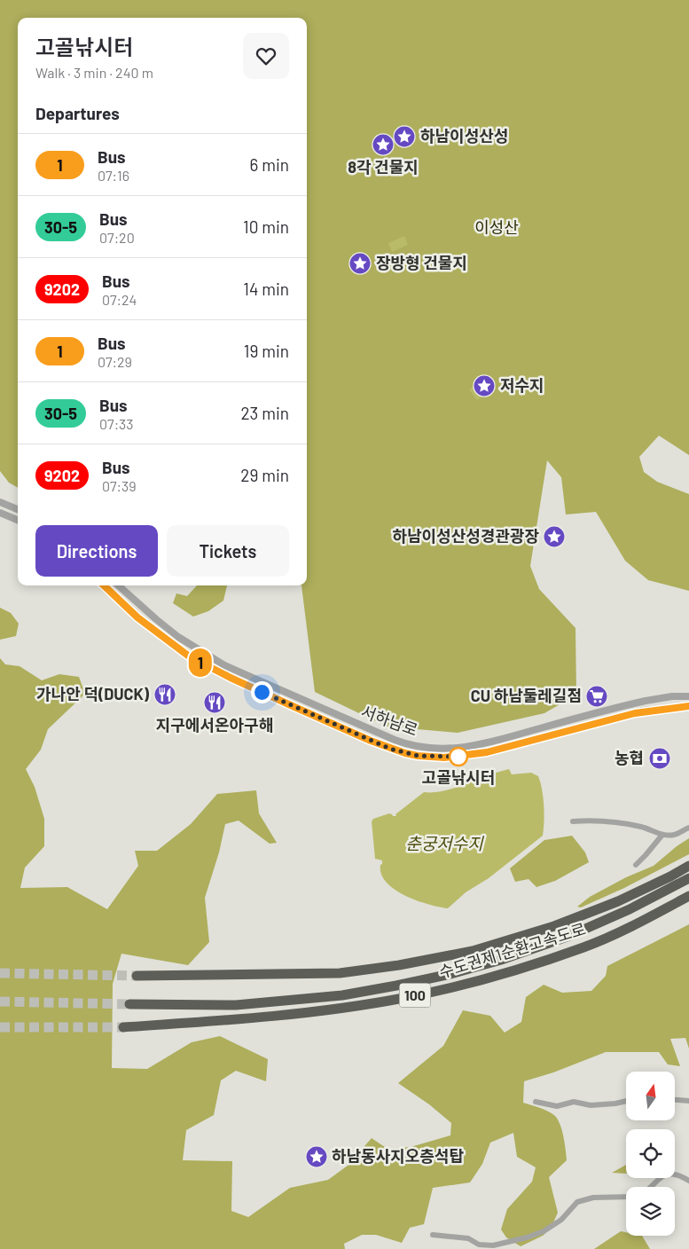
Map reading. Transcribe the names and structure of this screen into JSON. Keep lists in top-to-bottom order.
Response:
{
  "streets": {
    "highway": ["수도권제1순환고속도로", "100"],
    "street": ["서하남로"]
  },
  "water": ["춘궁저수지"],
  "parks": ["이성산"],
  "places": {
    "place": [
      "하남이성산성",
      "8각 건물지",
      "장방형 건물지",
      "저수지",
      "하남이성산성경관광장",
      "하남동사지오층석탑"
    ],
    "restaurant": ["가나안 덕(DUCK)", "지구에서온아구해"],
    "supermarket": ["CU 하남둘레길점"],
    "other": ["고골낚시터"],
    "bank": ["농협"]
  },
  "lines": ["bus line 1"],
  "north": "top",
  "page": {
    "on_map": "1",
    "heading": [
      ["고골낚시터", "Walk · 3 min · 240 m"],
      "Departures"
    ],
    "list": [
      {
        "mark": "1",
        "name": "Bus",
        "note": "07:16",
        "value": "6 min"
      },
      {
        "mark": "30-5",
        "name": "Bus",
        "note": "07:20",
        "value": "10 min"
      },
      {
        "mark": "9202",
        "name": "Bus",
        "note": "07:24",
        "value": "14 min"
      },
      {
        "mark": "1",
        "name": "Bus",
        "note": "07:29",
        "value": "19 min"
      },
      {
        "mark": "30-5",
        "name": "Bus",
        "note": "07:33",
        "value": "23 min"
      },
      {
        "mark": "9202",
        "name": "Bus",
        "note": "07:39",
        "value": "29 min"
      }
    ],
    "buttons": ["Directions", "Tickets"]
  }
}
